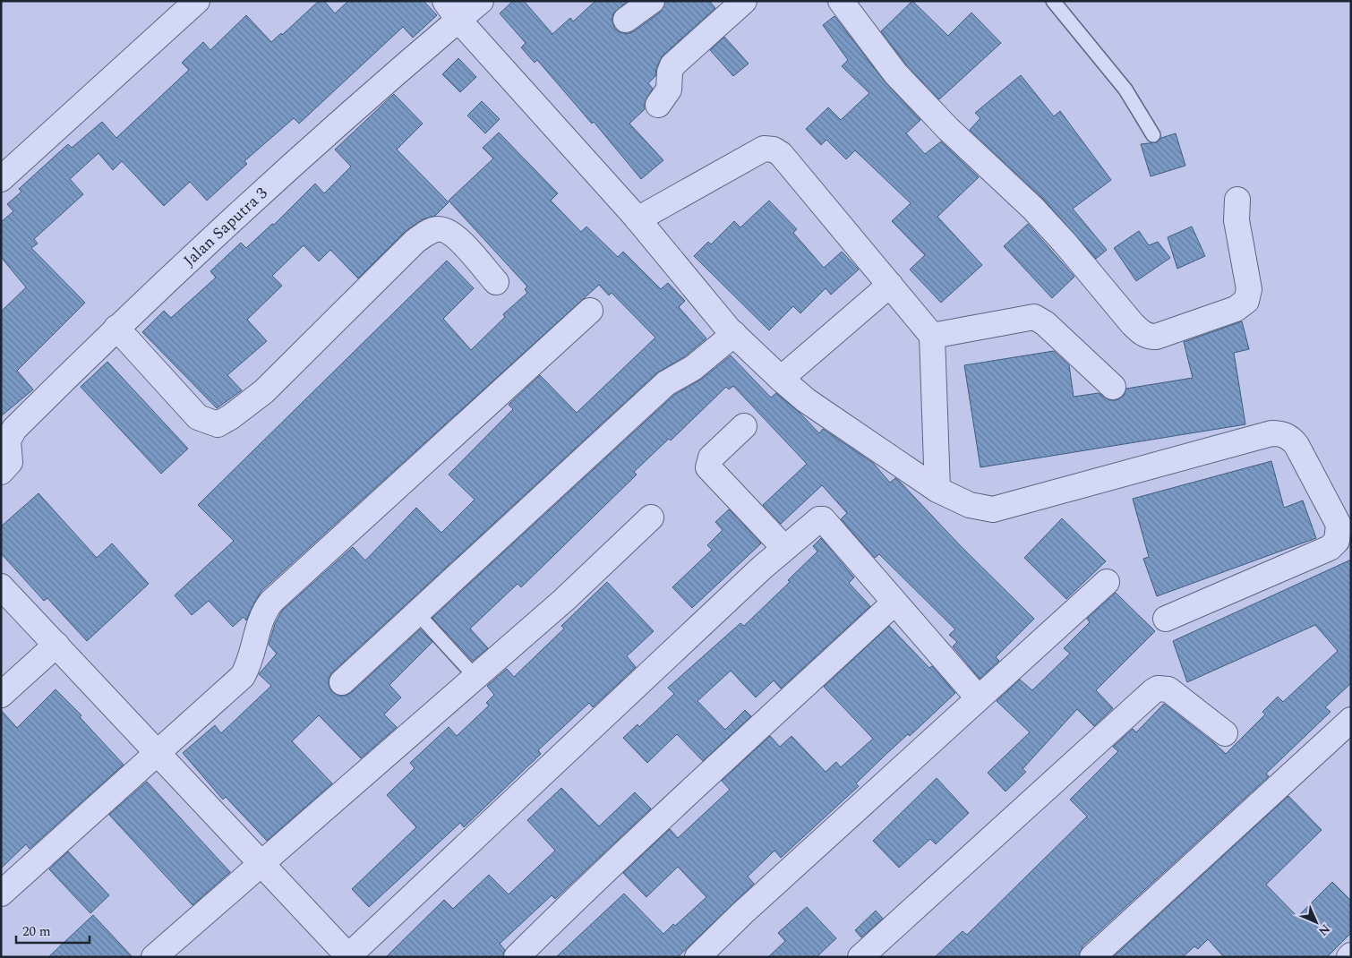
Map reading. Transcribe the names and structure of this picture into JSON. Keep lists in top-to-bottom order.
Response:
{
  "streets": {
    "street": ["Jalan Saputra 3"]
  },
  "scale_bar": "20 m",
  "north": "bottom right"
}
